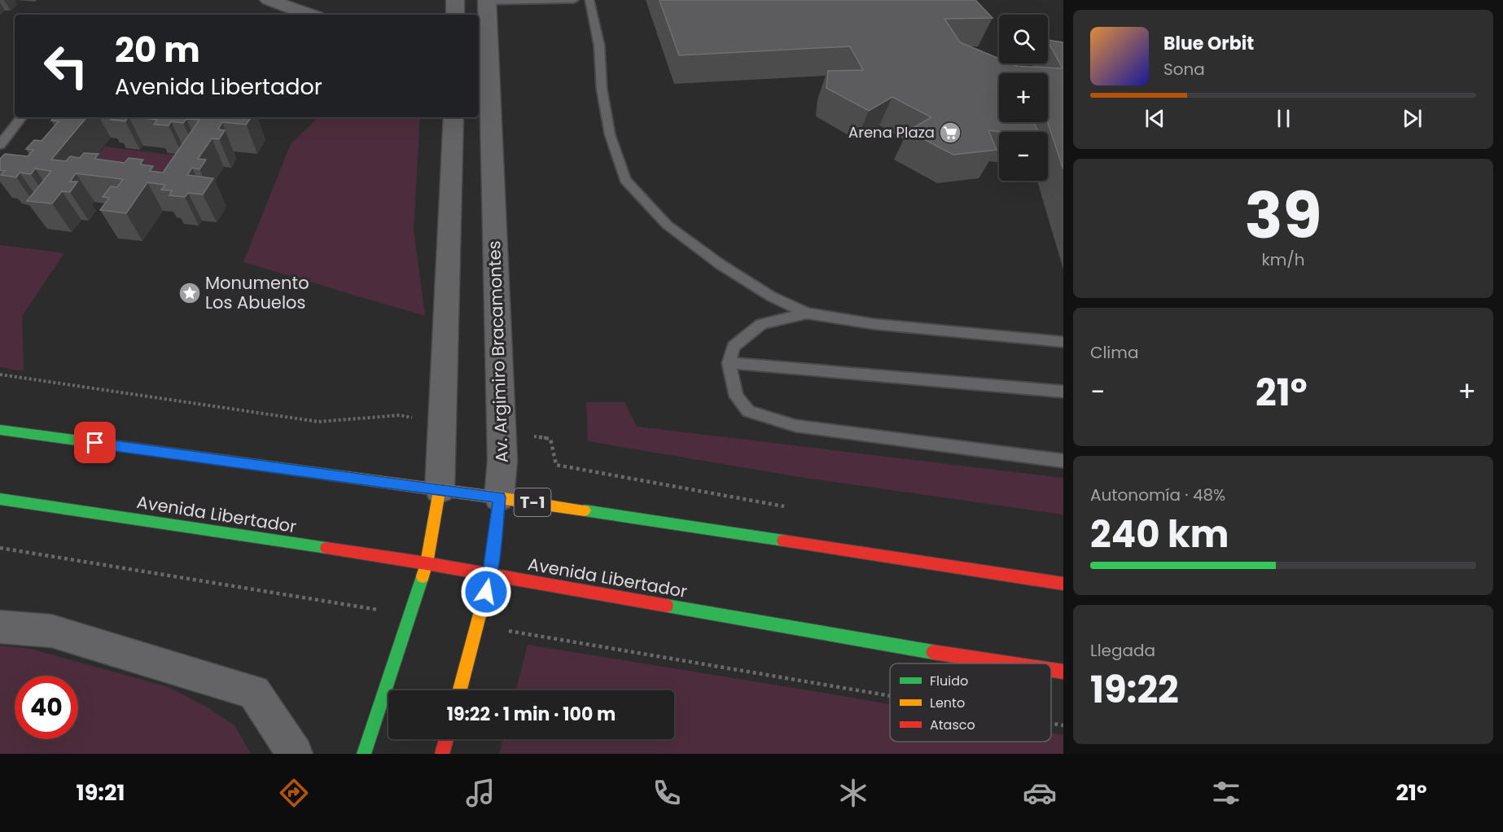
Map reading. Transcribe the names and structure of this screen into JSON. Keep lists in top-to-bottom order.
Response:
{
  "streets": {
    "main road": ["Av. Argimiro Bracamontes", "T-1", "Avenida Libertador"]
  },
  "crossings": [
    ["Av. Argimiro Bracamontes", "T-1"],
    ["Av. Argimiro Bracamontes", "Avenida Libertador"]
  ],
  "places": {
    "supermarket": ["Arena Plaza"],
    "place": ["Monumento Los Abuelos"]
  },
  "legend": ["Fluido", "Lento", "Atasco"],
  "page": {
    "map_buttons": ["+", "−"],
    "turn": ["20 m", "Avenida Libertador"],
    "song": ["Blue Orbit", "Sona"],
    "tile": [
      ["39", "km/h"],
      "Clima",
      ["Autonomía · 48%", "240 km"],
      ["Llegada", "19:22"]
    ],
    "heat": ["−", "21°", "+"],
    "limit": "40",
    "trip": "19:22 · 1 min · 100 m",
    "tabs": ["19:21", "21°"]
  }
}
